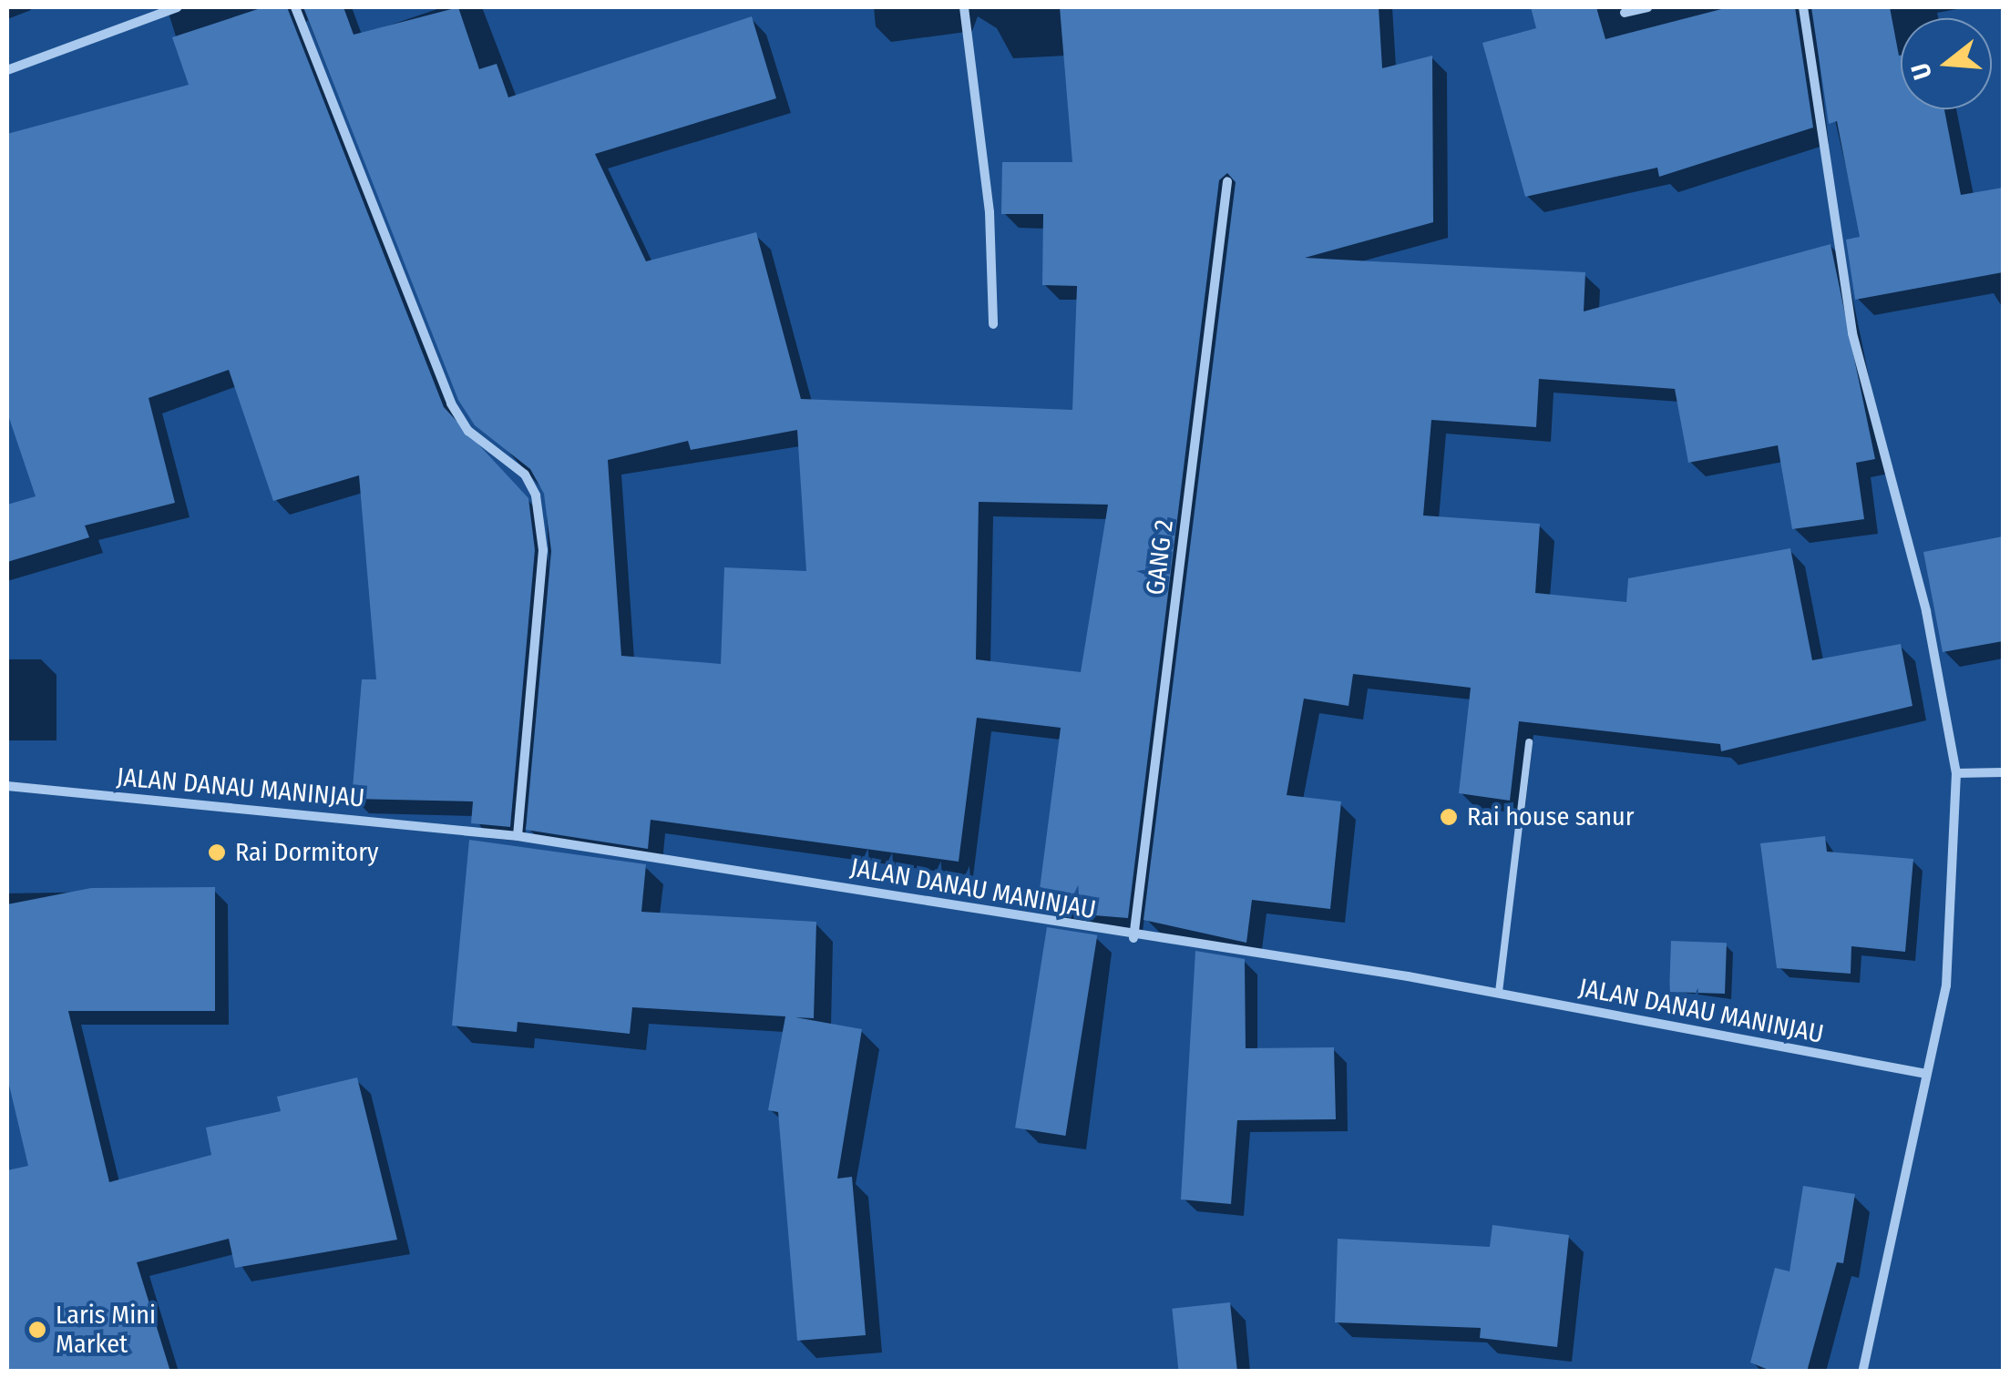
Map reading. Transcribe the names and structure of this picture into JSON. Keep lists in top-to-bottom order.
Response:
{
  "streets": {
    "street": ["GANG 2", "JALAN DANAU MANINJAU"]
  },
  "crossings": [
    ["GANG 2", "JALAN DANAU MANINJAU"]
  ],
  "places": ["Rai house sanur", "Rai Dormitory", "Laris Mini Market"],
  "north": "left"
}
